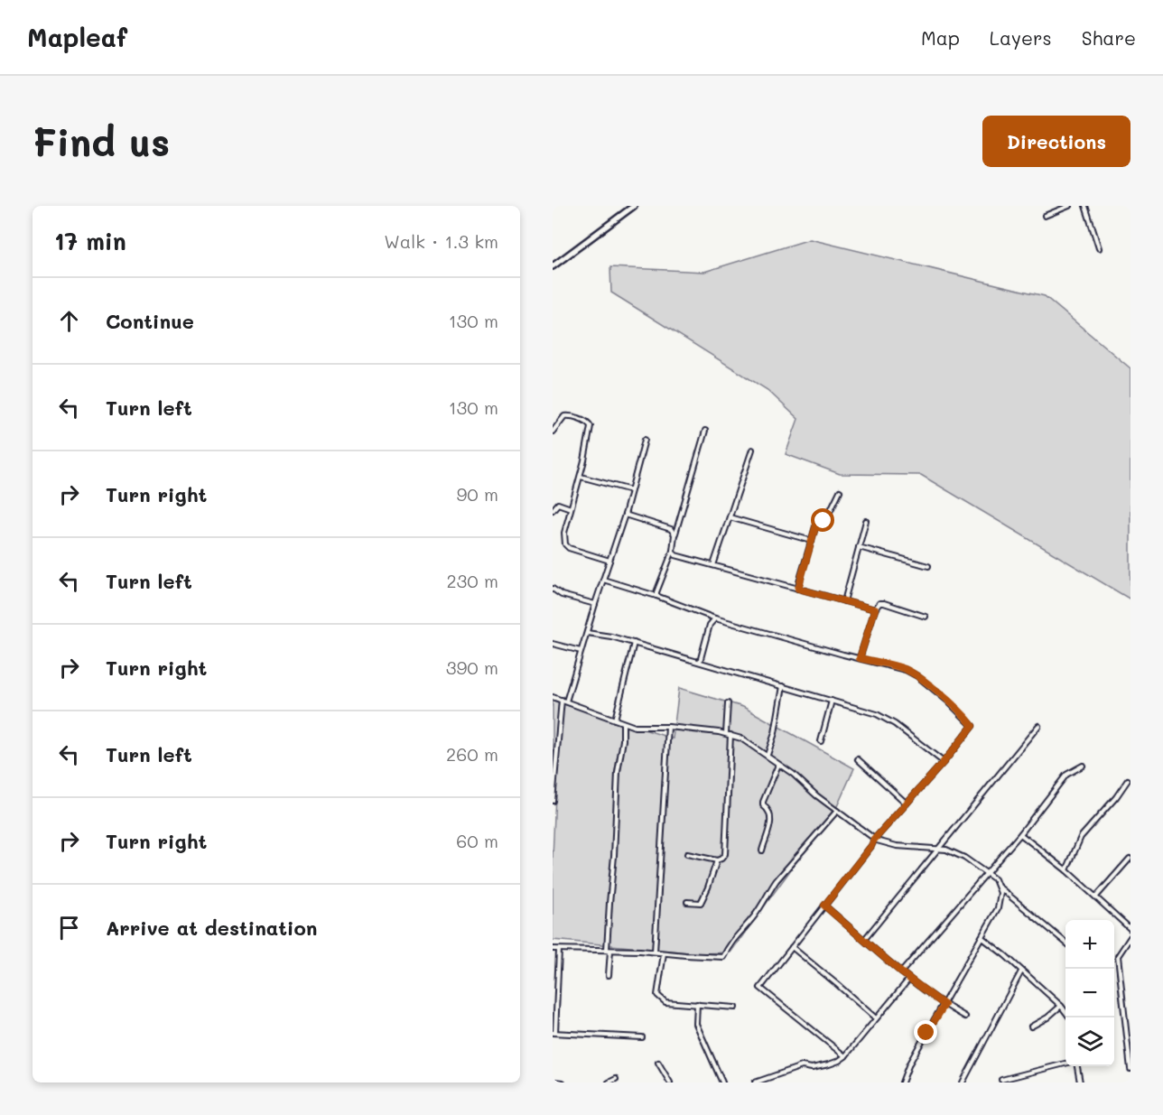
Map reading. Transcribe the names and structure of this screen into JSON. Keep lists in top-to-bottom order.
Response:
{
  "page": {
    "header": "Mapleaf",
    "nav": ["Map", "Layers", "Share"],
    "buttons": "Directions",
    "title": "Find us",
    "heading": ["17 min", "Walk · 1.3 km"],
    "list": [
      ["Continue", "130 m"],
      ["Turn left", "130 m"],
      ["Turn right", "90 m"],
      ["Turn left", "230 m"],
      ["Turn right", "390 m"],
      ["Turn left", "260 m"],
      ["Turn right", "60 m"],
      "Arrive at destination"
    ],
    "map_buttons": ["+", "−"]
  }
}
